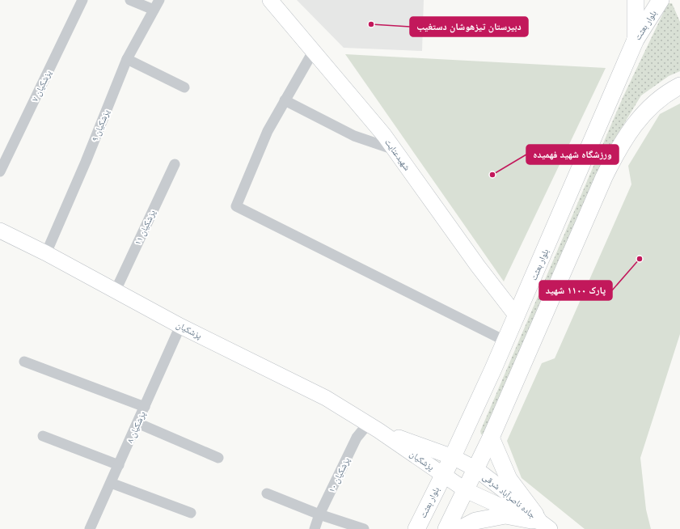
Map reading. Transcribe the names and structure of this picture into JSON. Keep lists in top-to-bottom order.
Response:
{
  "streets": {
    "main road": [
      "بلوار بعثت",
      "شهیدعنایت",
      "پزشکیان",
      "جاده ناصرآباد شرقی"
    ],
    "street": [
      "پزشکیان ۷",
      "پزشکیان ۹",
      "پزشکیان ۱۱",
      "پزشکیان ۸",
      "پزشکیان ۱۰"
    ]
  },
  "crossings": [
    ["بلوار بعثت", "شهیدعنایت"],
    ["بلوار بعثت", "پزشکیان"],
    ["پزشکیان ۹", "پزشکیان"],
    ["پزشکیان ۱۱", "پزشکیان"],
    ["پزشکیان", "پزشکیان ۸"],
    ["پزشکیان", "پزشکیان ۱۰"],
    ["پزشکیان", "جاده ناصرآباد شرقی"]
  ],
  "places": ["دبیرستان تیزهوشان دستغيب", "ورزشگاه شهید فهمیده", "پارک ۱۱۰۰ شهید"]
}
